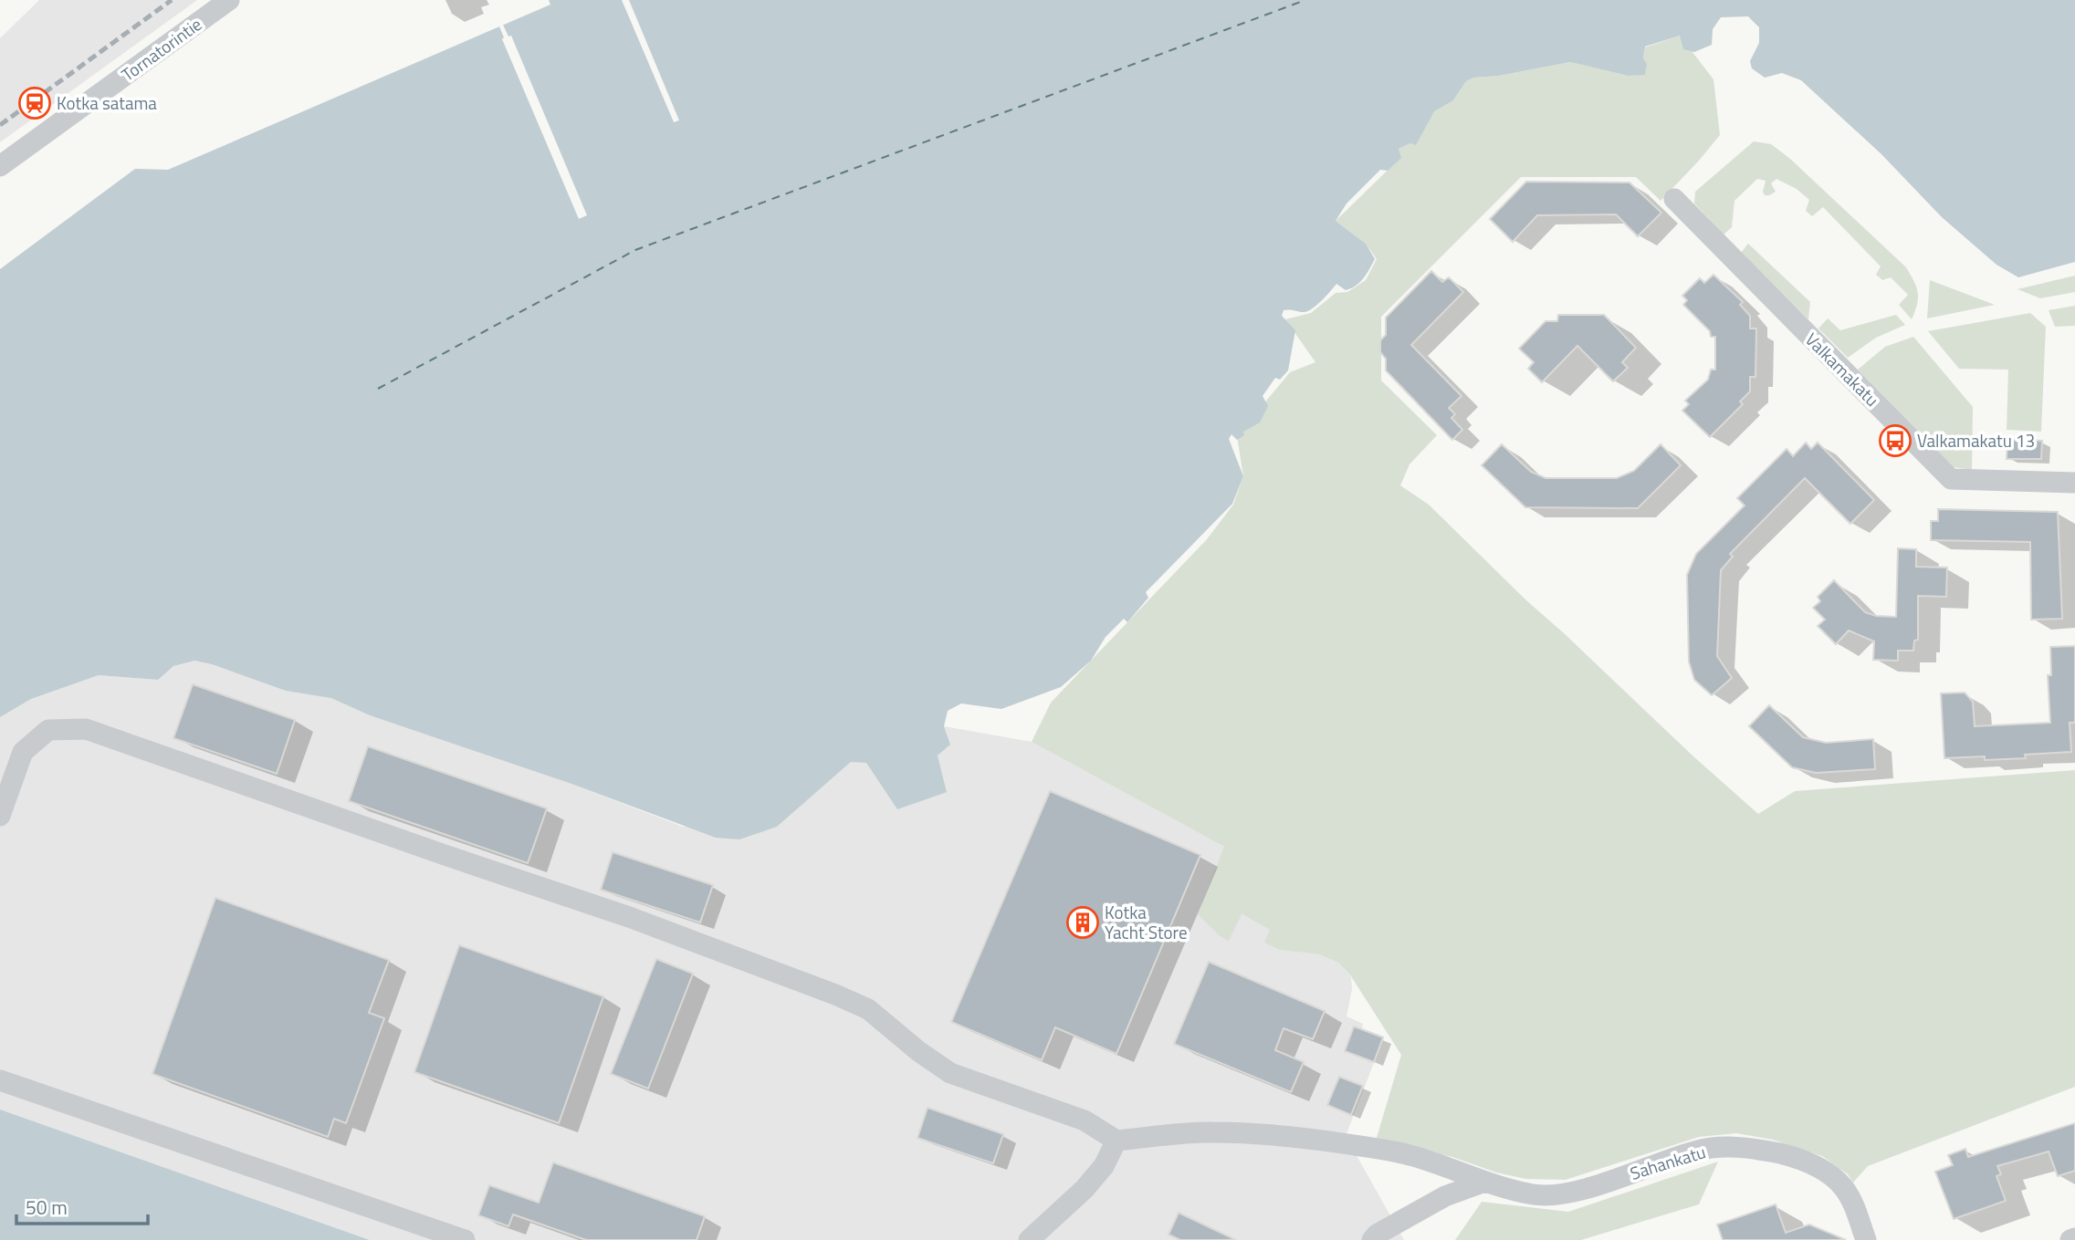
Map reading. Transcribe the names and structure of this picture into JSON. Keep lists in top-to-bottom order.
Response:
{
  "streets": {
    "street": ["Tornatorintie", "Valkamakatu", "Sahankatu"]
  },
  "places": {
    "station": ["Kotka satama"],
    "bus stop": ["Valkamakatu 13"],
    "building": ["Kotka Yacht Store"]
  },
  "scale_bar": "50 m"
}
